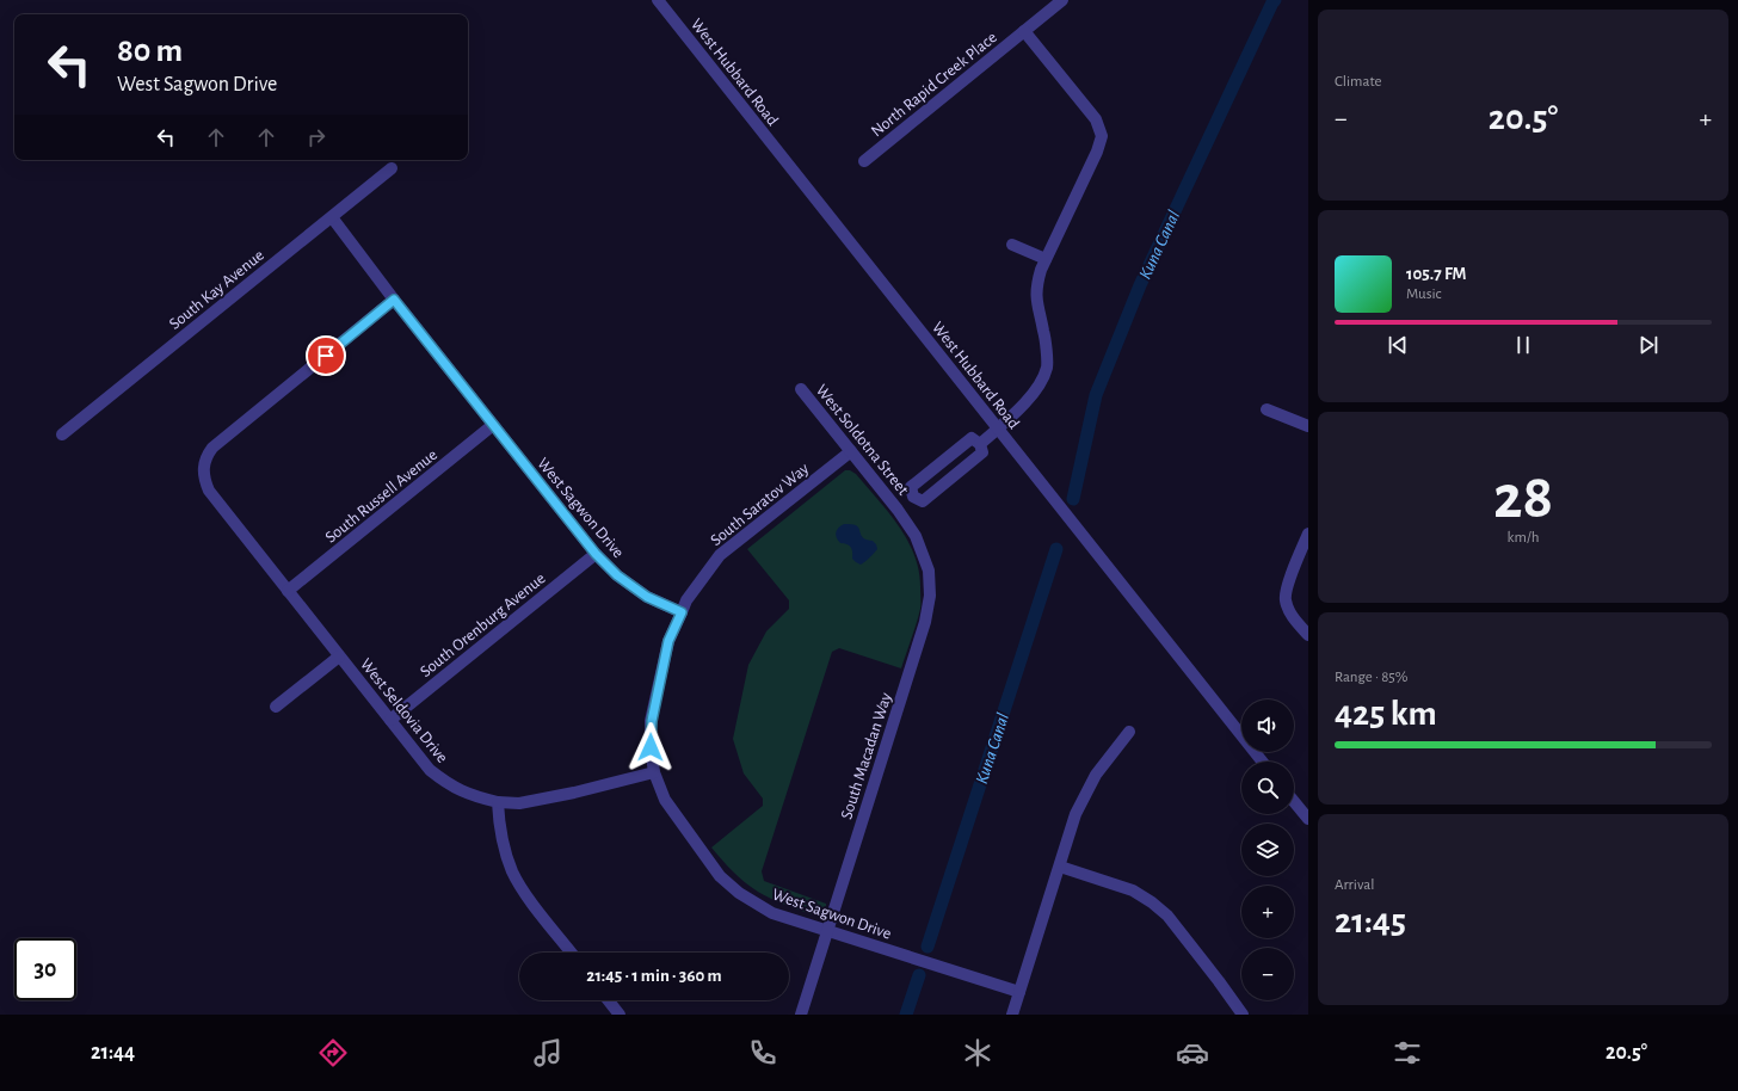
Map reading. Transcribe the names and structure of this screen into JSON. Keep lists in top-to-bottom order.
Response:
{
  "streets": {
    "street": [
      "West Hubbard Road",
      "North Rapid Creek Place",
      "South Kay Avenue",
      "West Soldotna Street",
      "South Russell Avenue",
      "South Saratov Way",
      "West Sagwon Drive",
      "South Orenburg Avenue",
      "West Seldovia Drive",
      "South Macadan Way"
    ]
  },
  "crossings": [
    ["South Kay Avenue", "West Sagwon Drive"],
    ["West Soldotna Street", "South Saratov Way"],
    ["West Soldotna Street", "South Macadan Way"],
    ["South Russell Avenue", "West Sagwon Drive"],
    ["South Russell Avenue", "West Seldovia Drive"],
    ["South Saratov Way", "West Sagwon Drive"],
    ["West Sagwon Drive", "South Orenburg Avenue"],
    ["West Sagwon Drive", "West Seldovia Drive"],
    ["West Sagwon Drive", "South Macadan Way"],
    ["South Orenburg Avenue", "West Seldovia Drive"]
  ],
  "water": ["Kuna Canal"],
  "page": {
    "tile": [
      "Climate",
      ["28", "km/h"],
      ["Range · 85%", "425 km"],
      ["Arrival", "21:45"]
    ],
    "turn": ["80 m", "West Sagwon Drive"],
    "heat": ["−", "20.5°", "+"],
    "song": ["105.7 FM", "Music"],
    "map_buttons": ["+", "−"],
    "limit": "30",
    "trip": "21:45 · 1 min · 360 m",
    "tabs": ["21:44", "20.5°"]
  }
}
